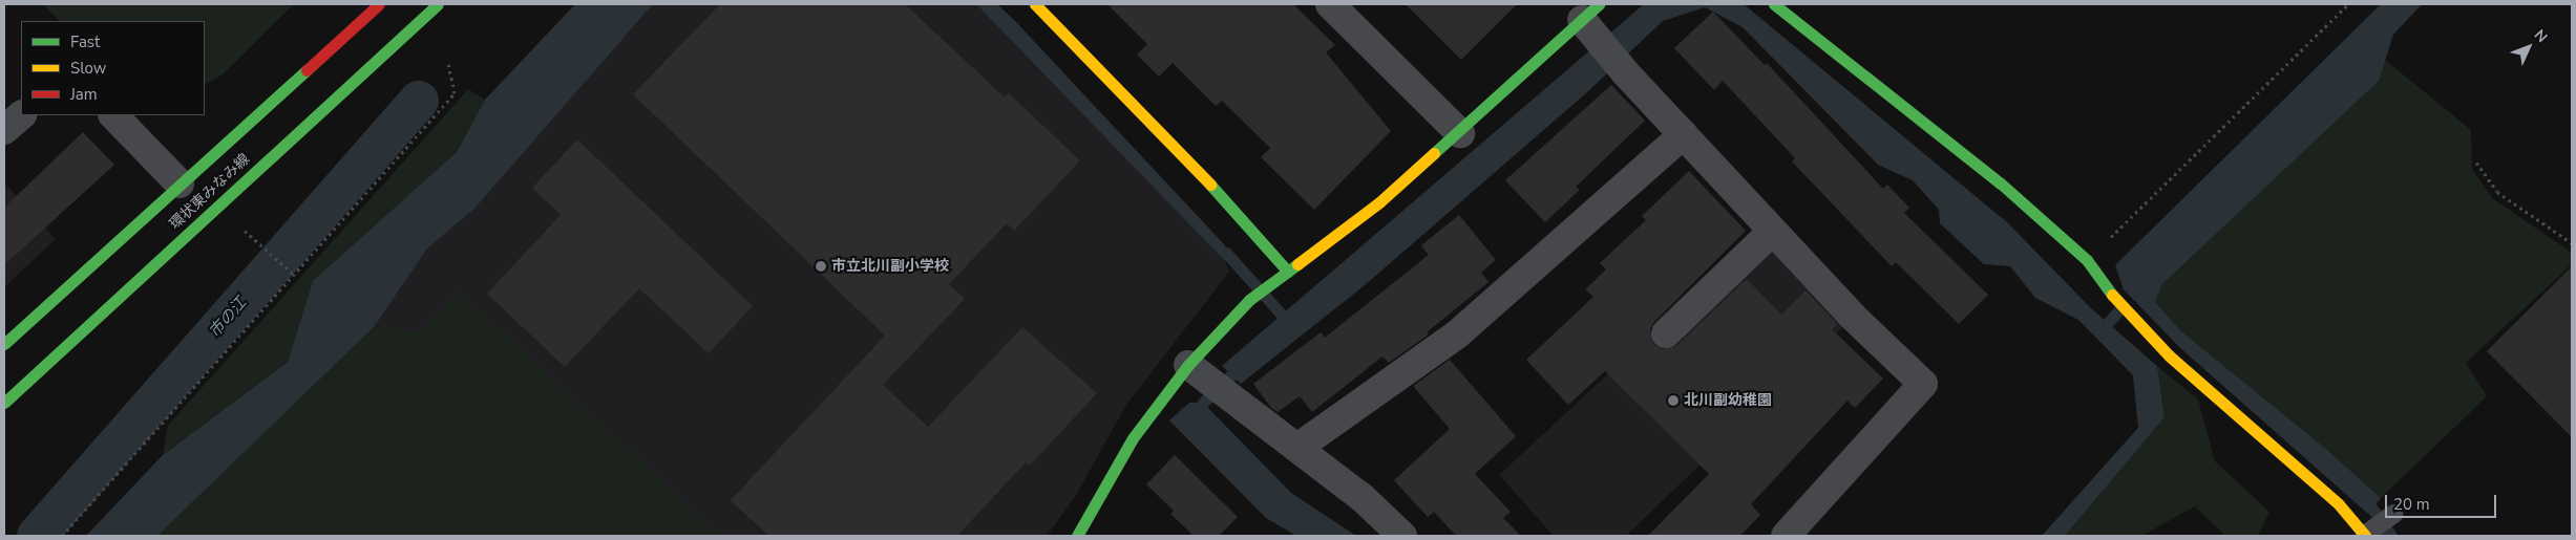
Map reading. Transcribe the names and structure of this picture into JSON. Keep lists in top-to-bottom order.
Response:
{
  "streets": {
    "street": ["環状東みなみ線"]
  },
  "water": ["市の江"],
  "places": ["市立北川副小学校", "北川副幼稚園"],
  "legend": ["Fast", "Slow", "Jam"],
  "scale_bar": "20 m",
  "north": "top right"
}
